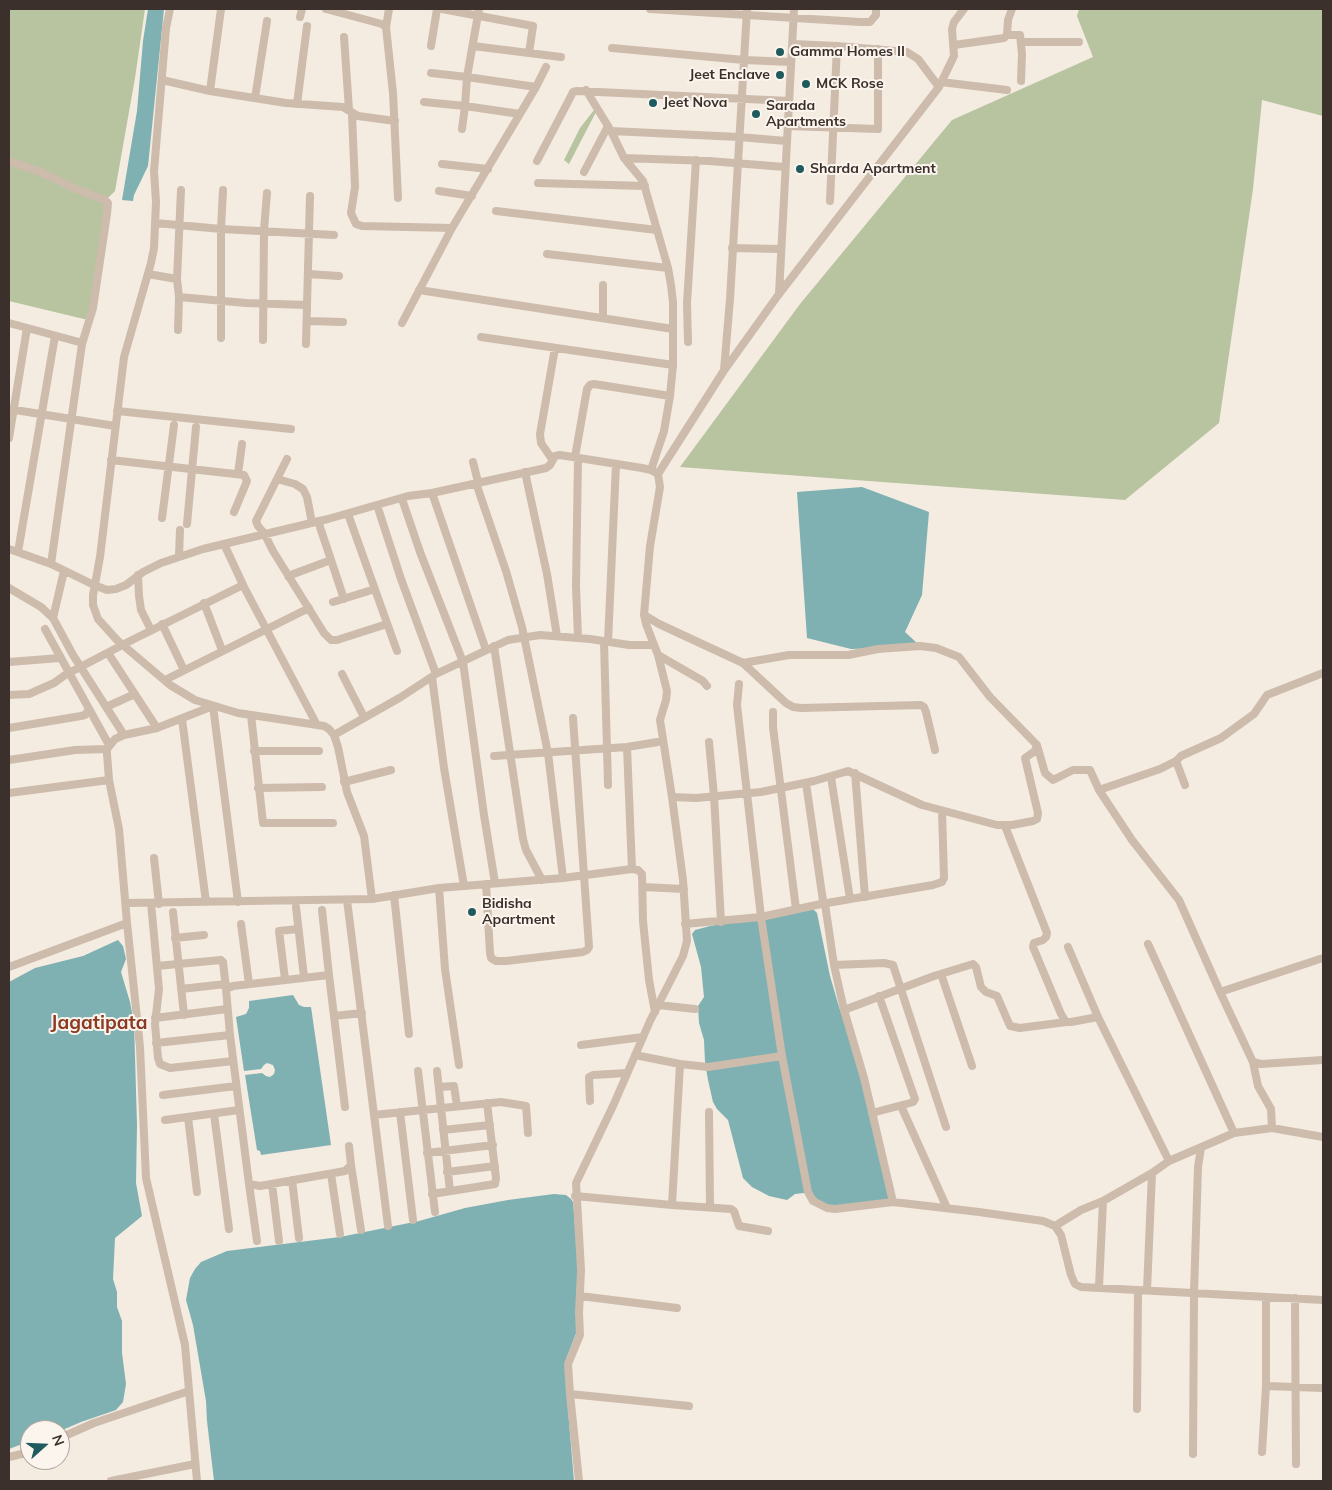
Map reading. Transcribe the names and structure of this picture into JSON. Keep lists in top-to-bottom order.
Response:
{
  "districts": ["Jagatipata"],
  "places": [
    "Gamma Homes II",
    "Jeet Enclave",
    "MCK Rose",
    "Jeet Nova",
    "Sarada Apartments",
    "Sharda Apartment",
    "Bidisha Apartment"
  ],
  "north": "right"
}
